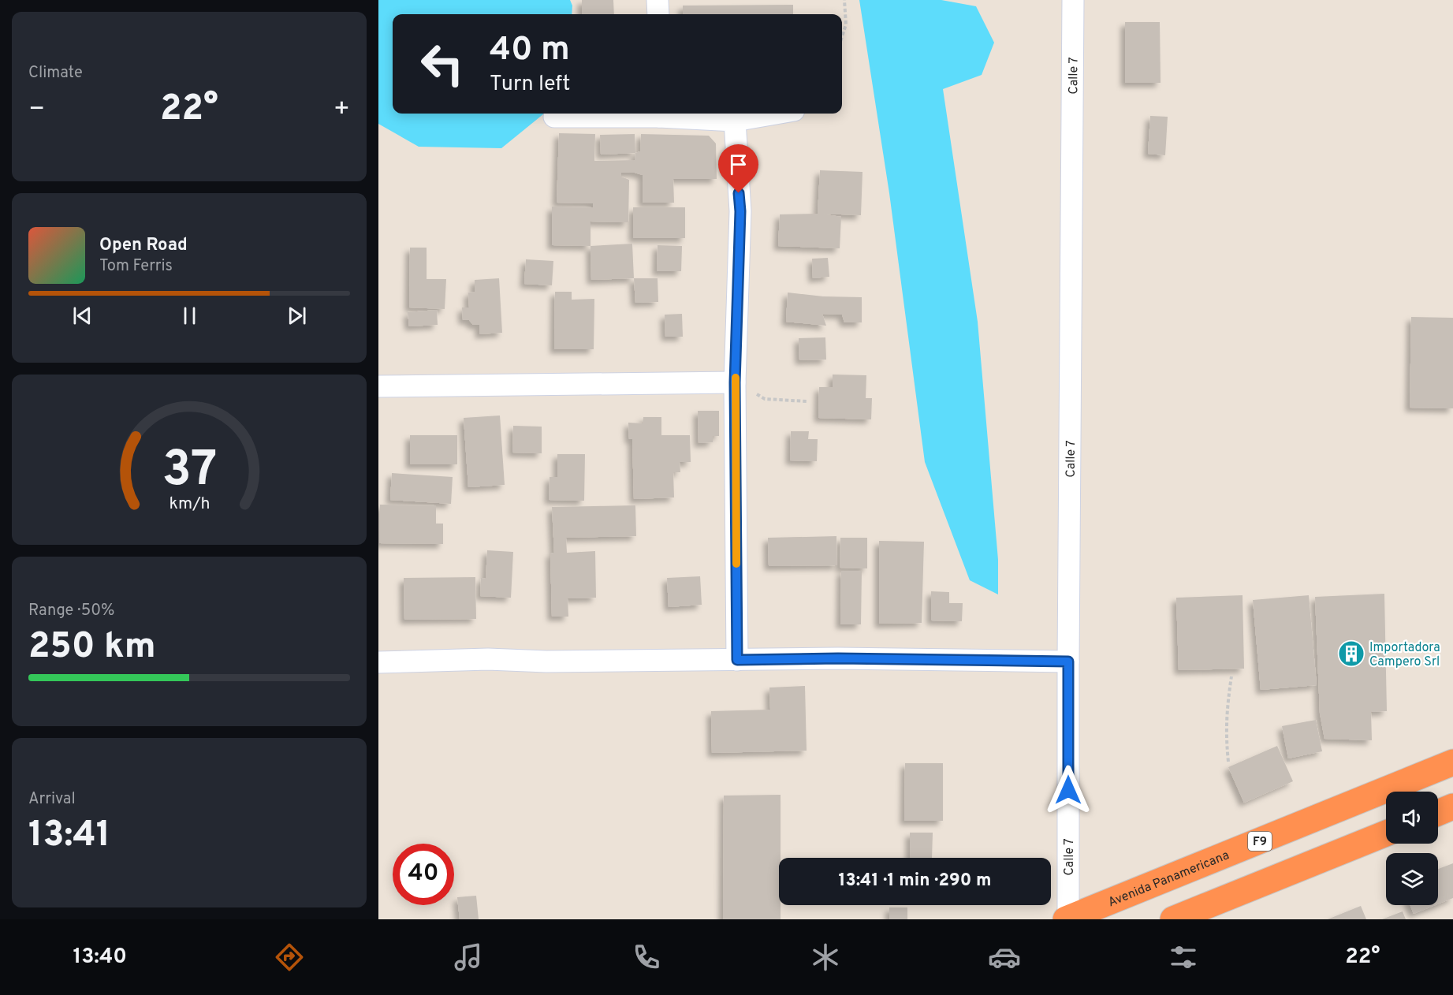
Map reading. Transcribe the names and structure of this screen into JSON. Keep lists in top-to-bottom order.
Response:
{
  "streets": {
    "highway": ["F9", "Avenida Panamericana"],
    "street": ["Calle 7"]
  },
  "crossings": [
    ["Calle 7", "Avenida Panamericana"]
  ],
  "places": {
    "building": ["Importadora Campero Srl"]
  },
  "page": {
    "tile": [
      "Climate",
      ["Range · 50%", "250 km"],
      ["Arrival", "13:41"]
    ],
    "turn": ["40 m", "Turn left"],
    "heat": ["−", "22°", "+"],
    "song": ["Open Road", "Tom Ferris"],
    "limit": "40",
    "trip": "13:41 · 1 min · 290 m",
    "tabs": ["13:40", "22°"],
    "gauge": ["37", "km/h"]
  }
}
